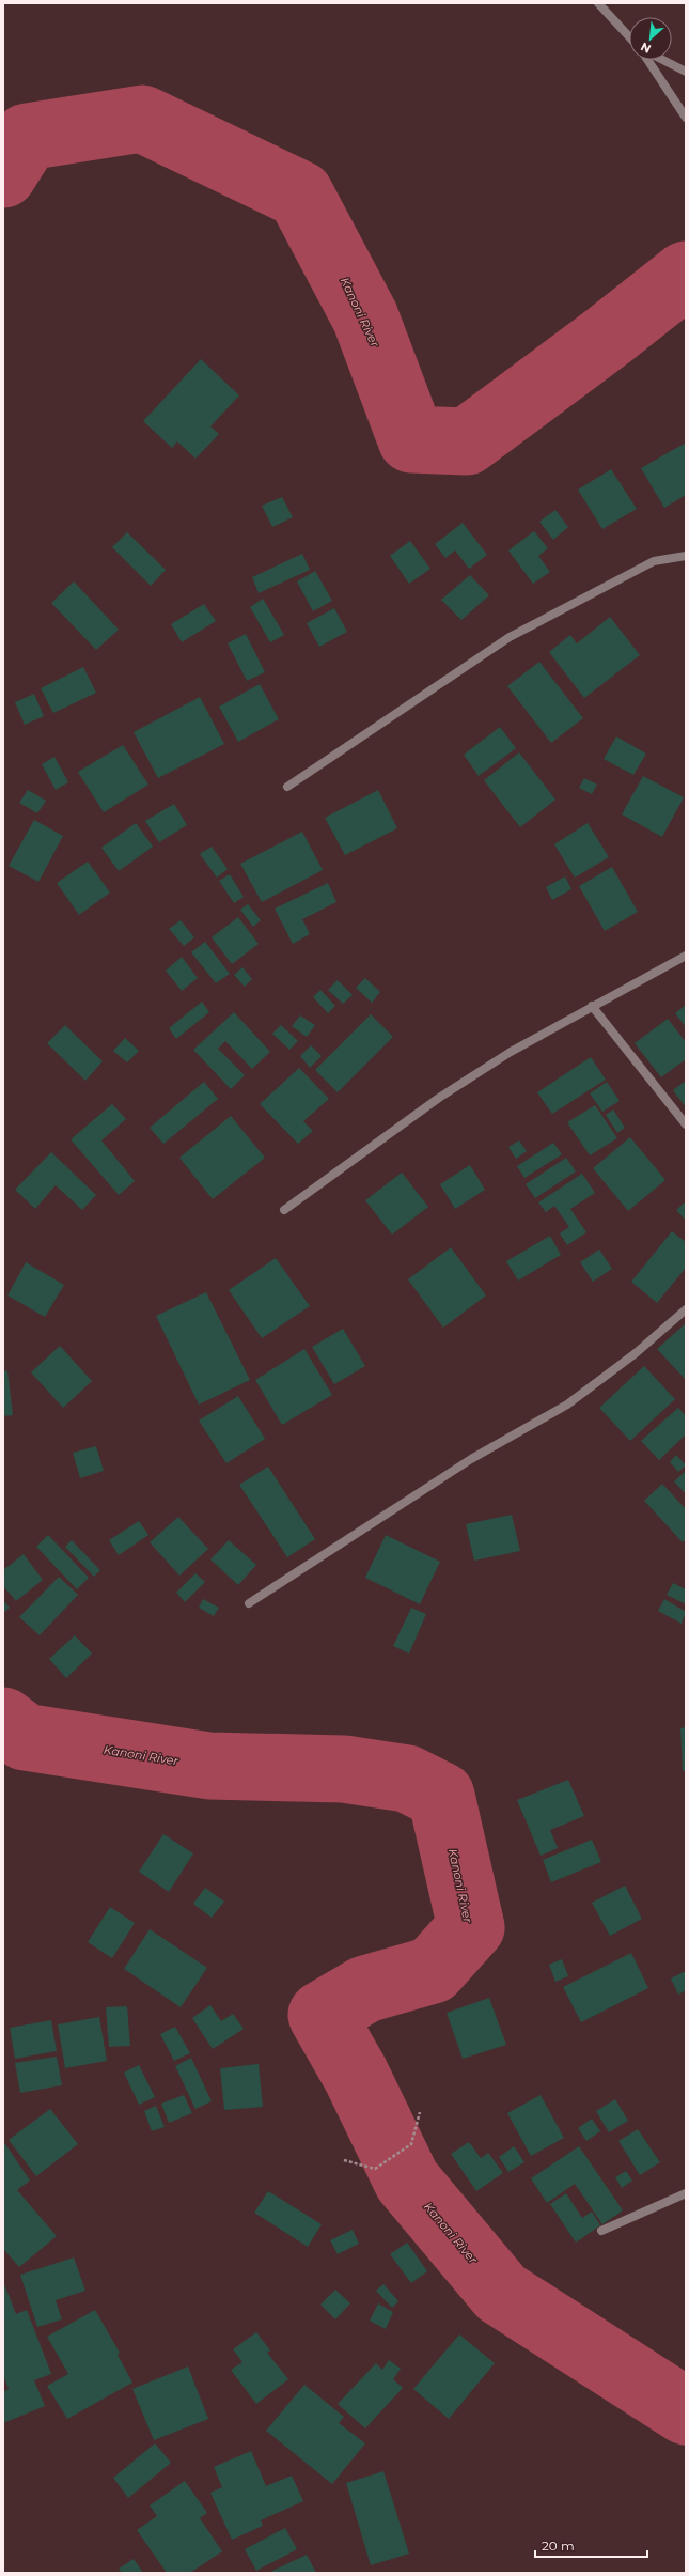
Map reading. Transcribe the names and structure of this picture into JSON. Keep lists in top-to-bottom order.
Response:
{
  "water": ["Kanoni River"],
  "scale_bar": "20 m",
  "north": "bottom left"
}
